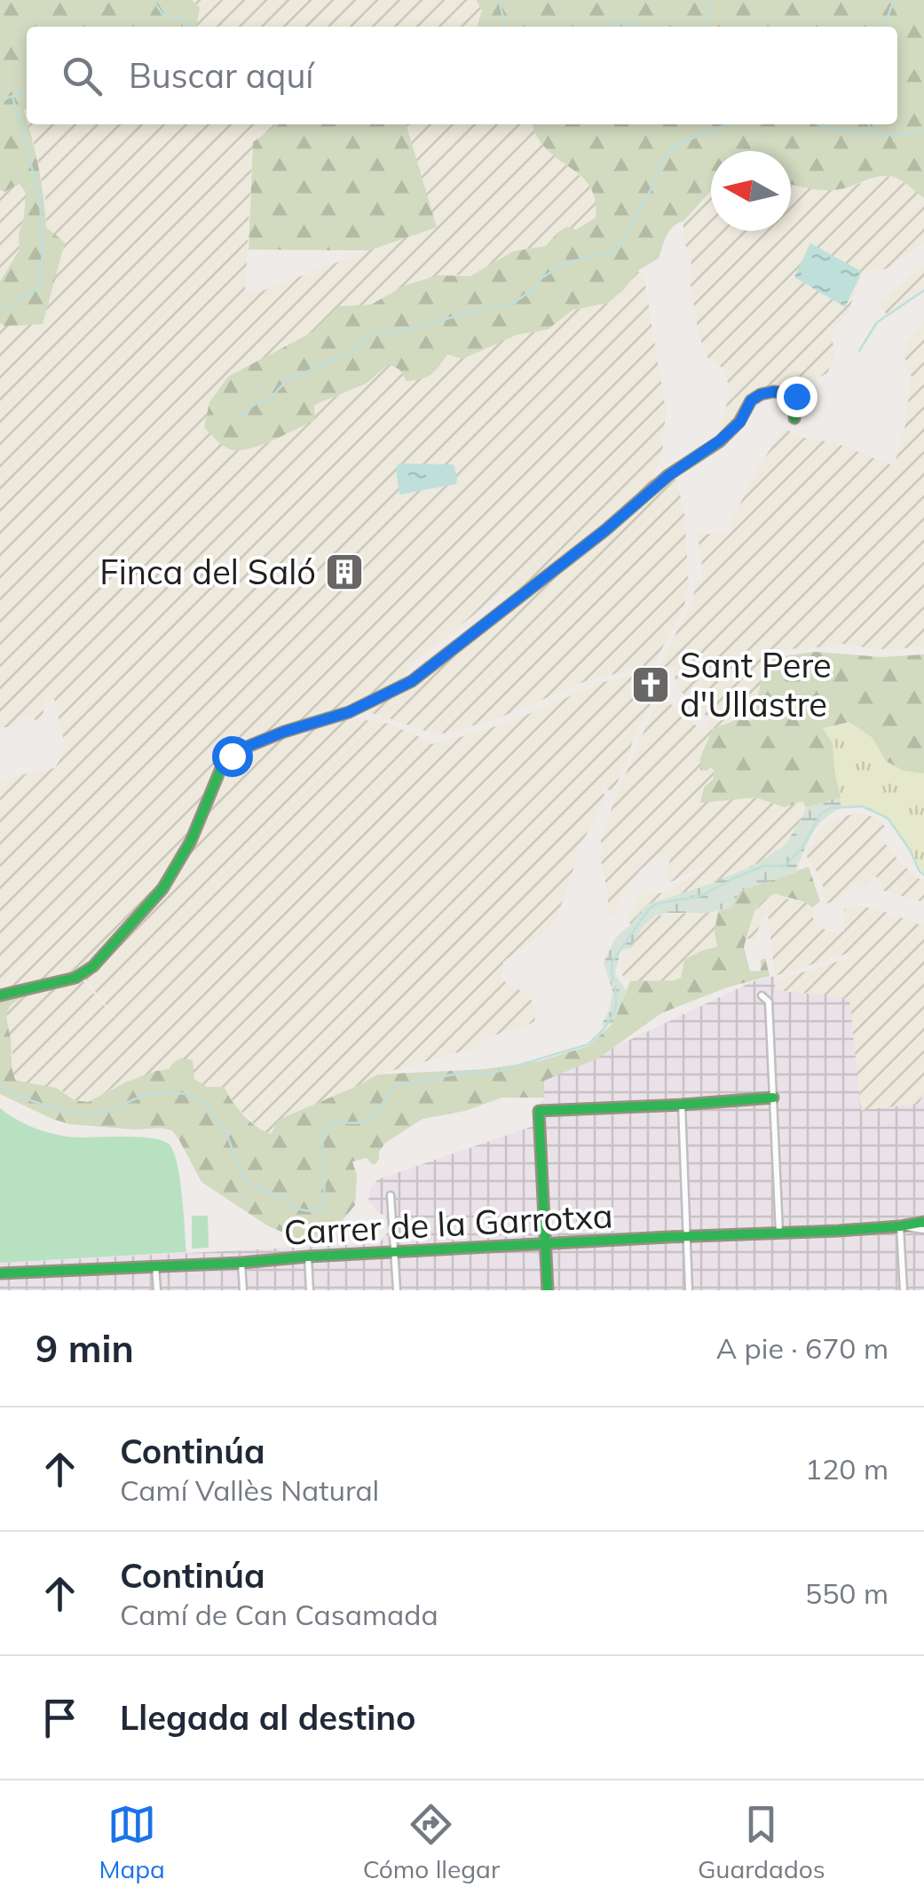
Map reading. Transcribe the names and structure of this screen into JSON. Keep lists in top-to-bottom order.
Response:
{
  "streets": {
    "street": ["Carrer de la Garrotxa"]
  },
  "places": {
    "building": ["Finca del Saló"],
    "church": ["Sant Pere d'Ullastre"]
  },
  "north": "left",
  "page": {
    "search": "Buscar aquí",
    "heading": ["9 min", "A pie · 670 m"],
    "list": [
      ["Continúa", "Camí Vallès Natural", "120 m"],
      ["Continúa", "Camí de Can Casamada", "550 m"],
      "Llegada al destino"
    ],
    "nav": ["Mapa", "Cómo llegar", "Guardados"]
  }
}
